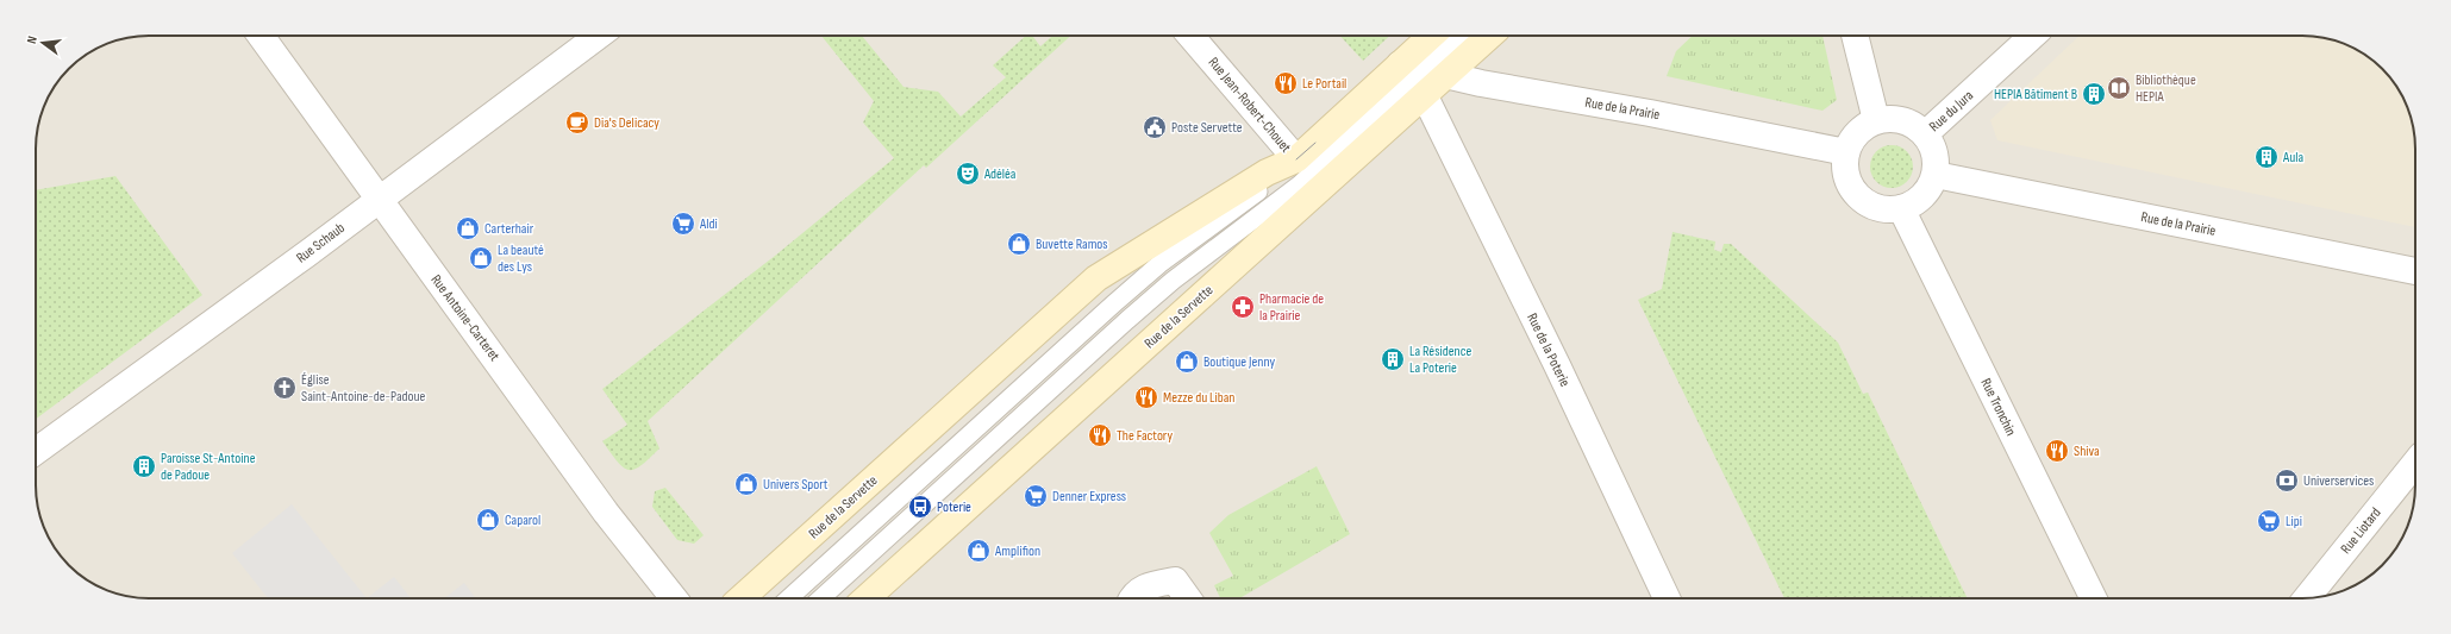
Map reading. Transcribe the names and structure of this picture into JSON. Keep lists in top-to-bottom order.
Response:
{
  "streets": {
    "main road": ["Rue de la Servette"],
    "street": [
      "Rue Jean-Robert-Chouet",
      "Rue de la Prairie",
      "Rue du Jura",
      "Rue Schaub",
      "Rue Antoine-Carteret",
      "Rue de la Poterie",
      "Rue Tronchin",
      "Rue Liotard"
    ]
  },
  "crossings": [
    ["Rue Jean-Robert-Chouet", "Rue de la Servette"],
    ["Rue de la Prairie", "Rue du Jura"],
    ["Rue de la Prairie", "Rue de la Servette"],
    ["Rue de la Prairie", "Rue de la Poterie"],
    ["Rue de la Prairie", "Rue Tronchin"],
    ["Rue du Jura", "Rue Tronchin"],
    ["Rue Schaub", "Rue Antoine-Carteret"],
    ["Rue de la Servette", "Rue de la Poterie"]
  ],
  "places": {
    "restaurant": [
      "Le Portail",
      "Mezze du Liban",
      "The Factory",
      "Shiva"
    ],
    "library": ["Bibliothèque HEPIA"],
    "building": [
      "HEPIA Bâtiment B",
      "Aula",
      "La Résidence La Poterie",
      "Paroisse St-Antoine de Padoue"
    ],
    "cafe": ["Dia's Delicacy"],
    "public building": ["Poste Servette"],
    "theatre": ["Adéléa"],
    "supermarket": ["Aldi", "Denner Express", "Lipi"],
    "shop": [
      "Carterhair",
      "Buvette Ramos",
      "La beauté des Lys",
      "Boutique Jenny",
      "Univers Sport",
      "Caparol",
      "Amplifion"
    ],
    "pharmacy": ["Pharmacie de la Prairie"],
    "church": ["Église Saint-Antoine-de-Padoue"],
    "bank": ["Universervices"],
    "bus stop": ["Poterie"]
  },
  "north": "left"
}
